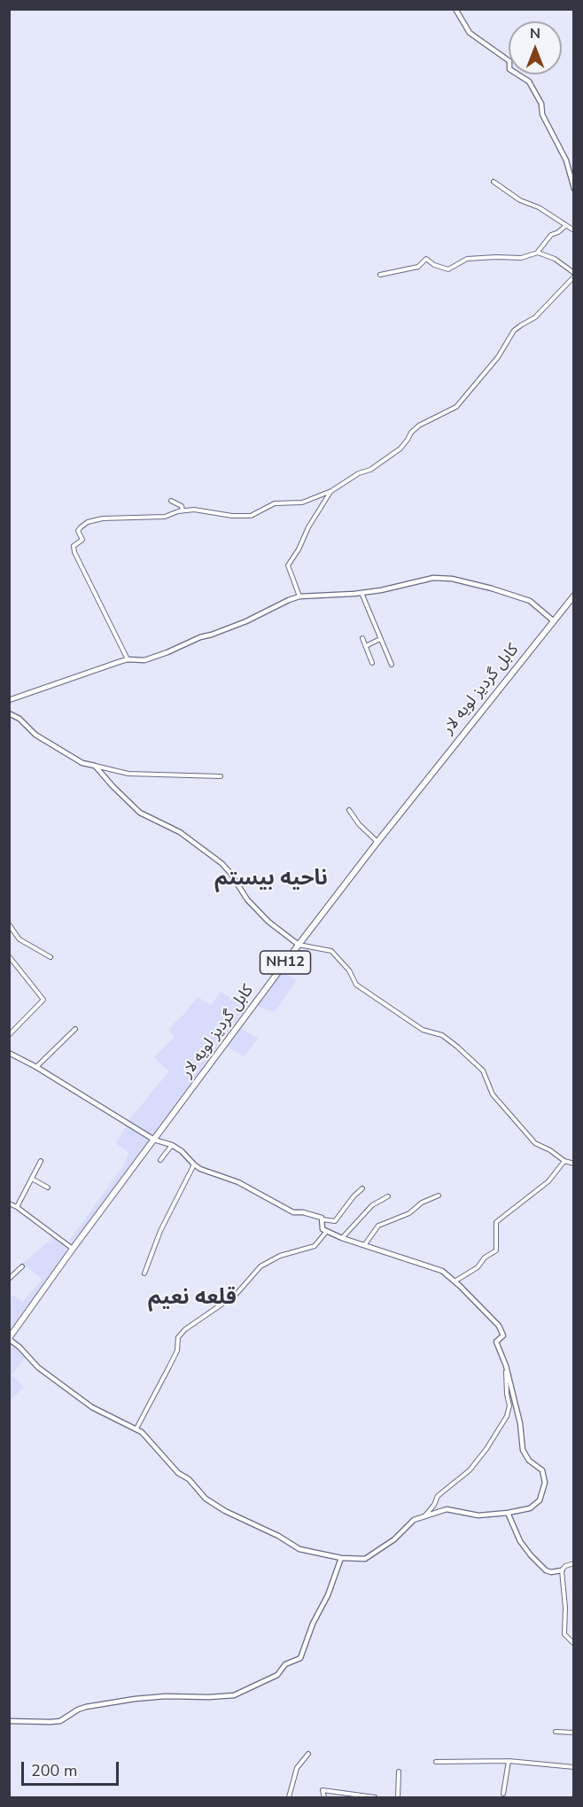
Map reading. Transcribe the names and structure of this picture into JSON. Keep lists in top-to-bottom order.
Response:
{
  "streets": {
    "highway": ["کابل گردیز لویه لار", "NH12"]
  },
  "districts": ["ناحیه بیستم", "قلعه نعيم"],
  "scale_bar": "200 m",
  "north": "top"
}
